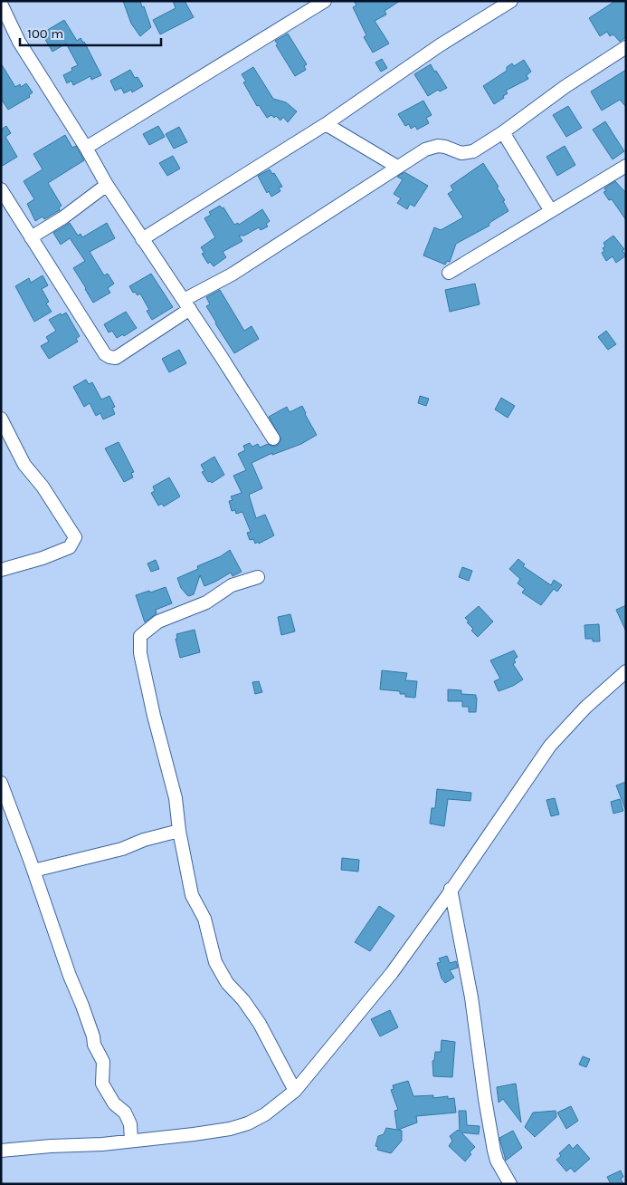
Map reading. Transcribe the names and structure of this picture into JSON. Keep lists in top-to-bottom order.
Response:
{
  "scale_bar": "100 m"
}
